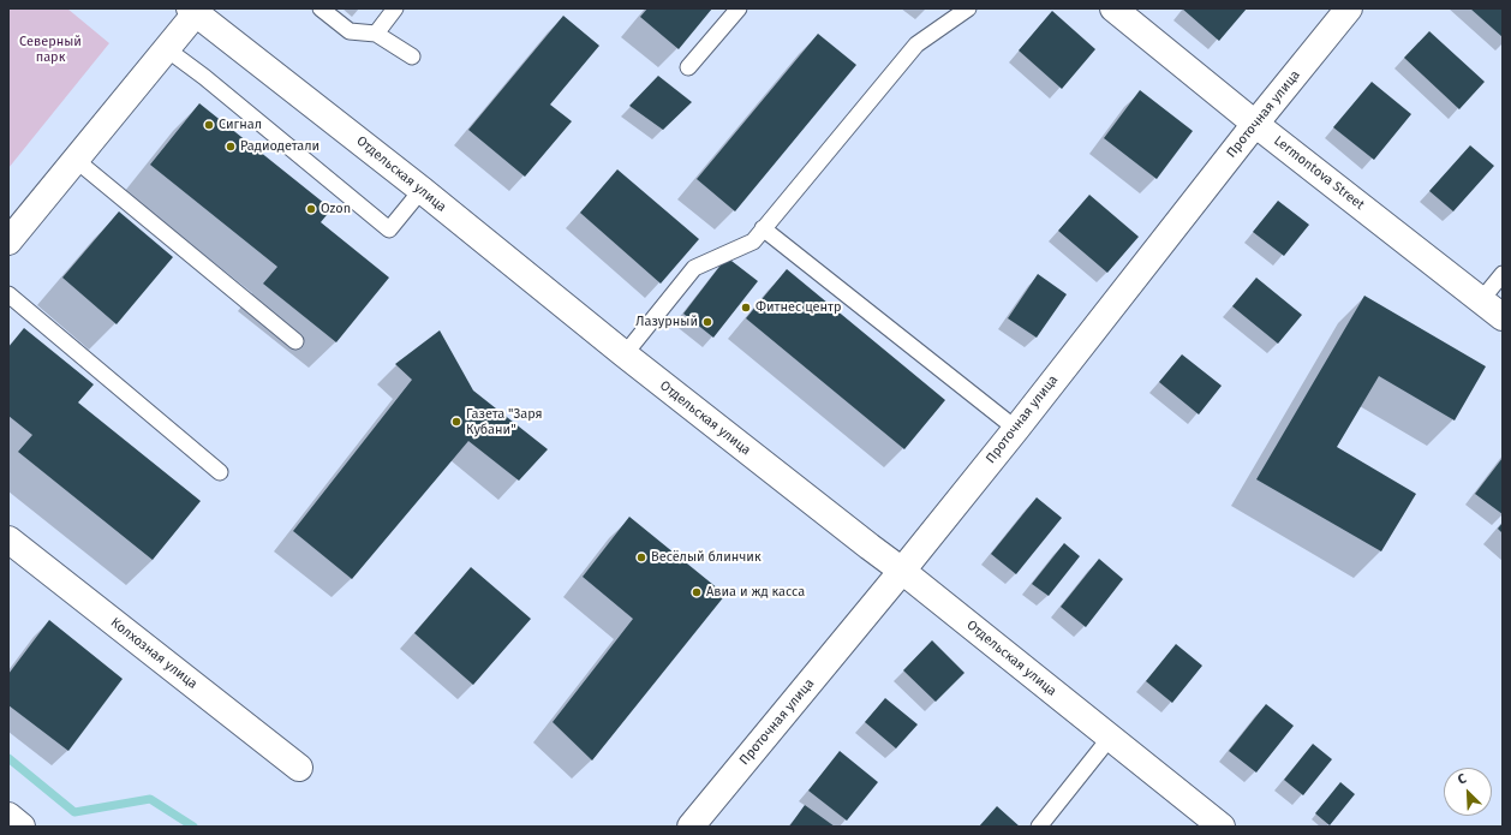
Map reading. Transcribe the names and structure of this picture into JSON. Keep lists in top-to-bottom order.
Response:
{
  "streets": {
    "street": [
      "Проточная улица",
      "Lermontova Street",
      "Отдельская улица",
      "Колхозная улица"
    ]
  },
  "crossings": [
    ["Проточная улица", "Lermontova Street"],
    ["Проточная улица", "Отдельская улица"]
  ],
  "parks": ["Северный парк"],
  "places": [
    "Сигнал",
    "Радиодетали",
    "Ozon",
    "Фитнес центр",
    "Лазурный",
    "Газета \"Заря Кубани\"",
    "Весёлый блинчик",
    "Авиа и жд касса"
  ],
  "north": "top left"
}
